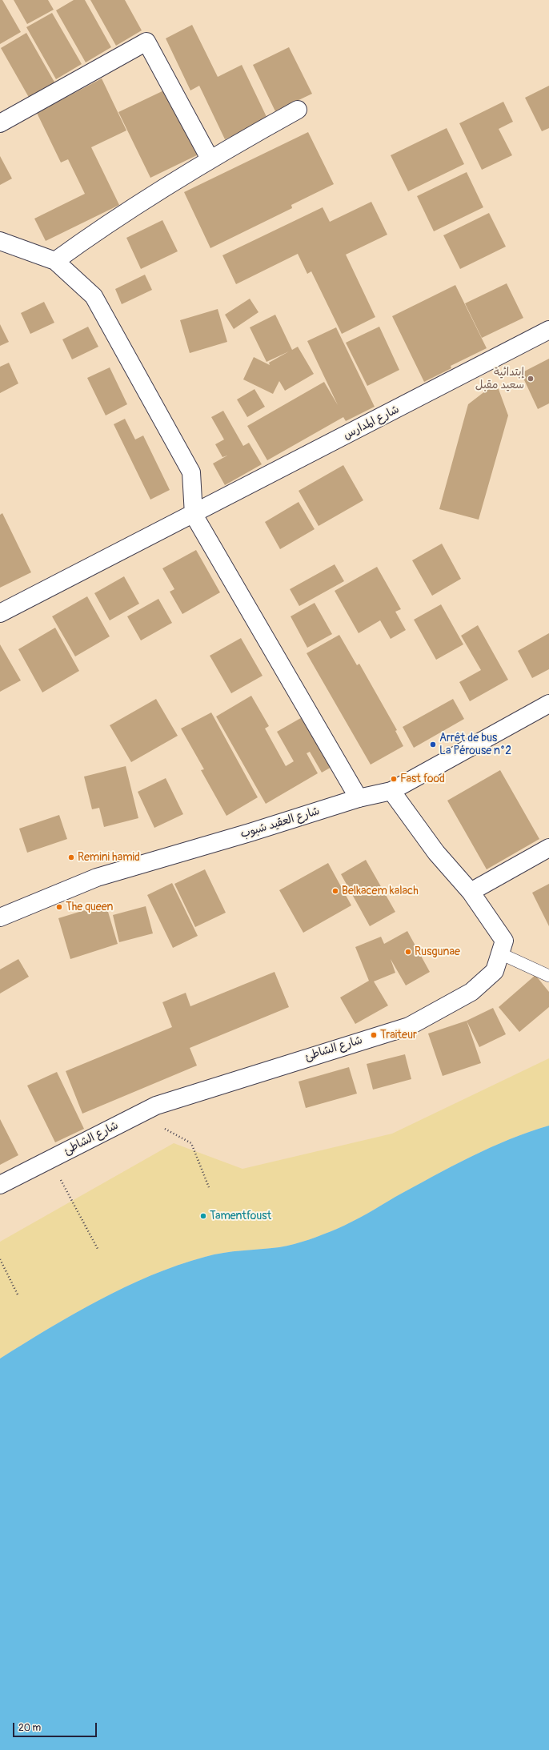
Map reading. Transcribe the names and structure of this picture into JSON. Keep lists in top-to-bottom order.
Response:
{
  "streets": {
    "street": ["شارع المدارس", "شارع العقيد شبوب", "شارع الشاطئ"]
  },
  "crossings": [
    ["شارع العقيد شبوب", "شارع الشاطئ"]
  ],
  "places": [
    "إبتدائية سعيد مقبل",
    "Arrêt de bus La Pérouse n°2",
    "Fast food",
    "Remini hamid",
    "Belkacem kalach",
    "The queen",
    "Rusgunae",
    "Traiteur",
    "Tamentfoust"
  ],
  "scale_bar": "20 m"
}
